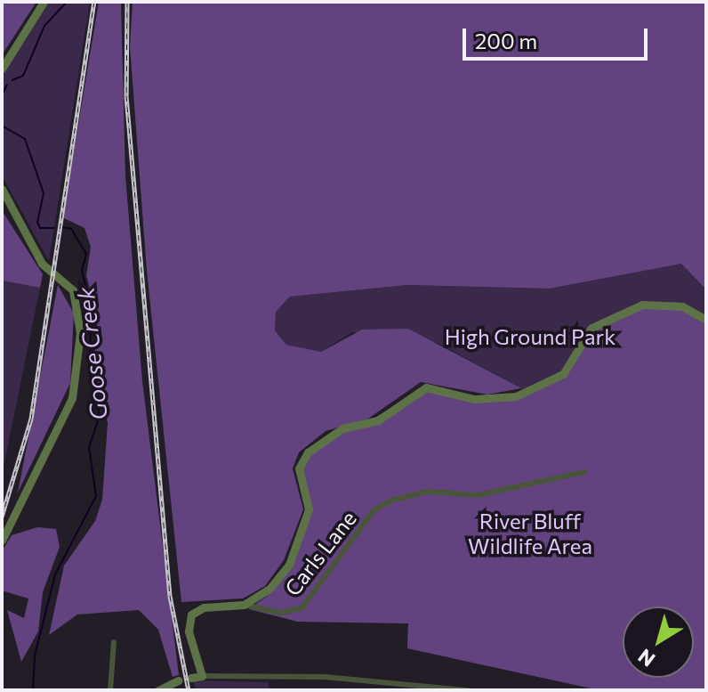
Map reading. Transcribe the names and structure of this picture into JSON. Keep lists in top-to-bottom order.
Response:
{
  "streets": {
    "street": ["Carls Lane"]
  },
  "water": ["Goose Creek"],
  "parks": ["High Ground Park", "River Bluff Wildlife Area"],
  "scale_bar": "200 m",
  "north": "bottom left"
}
